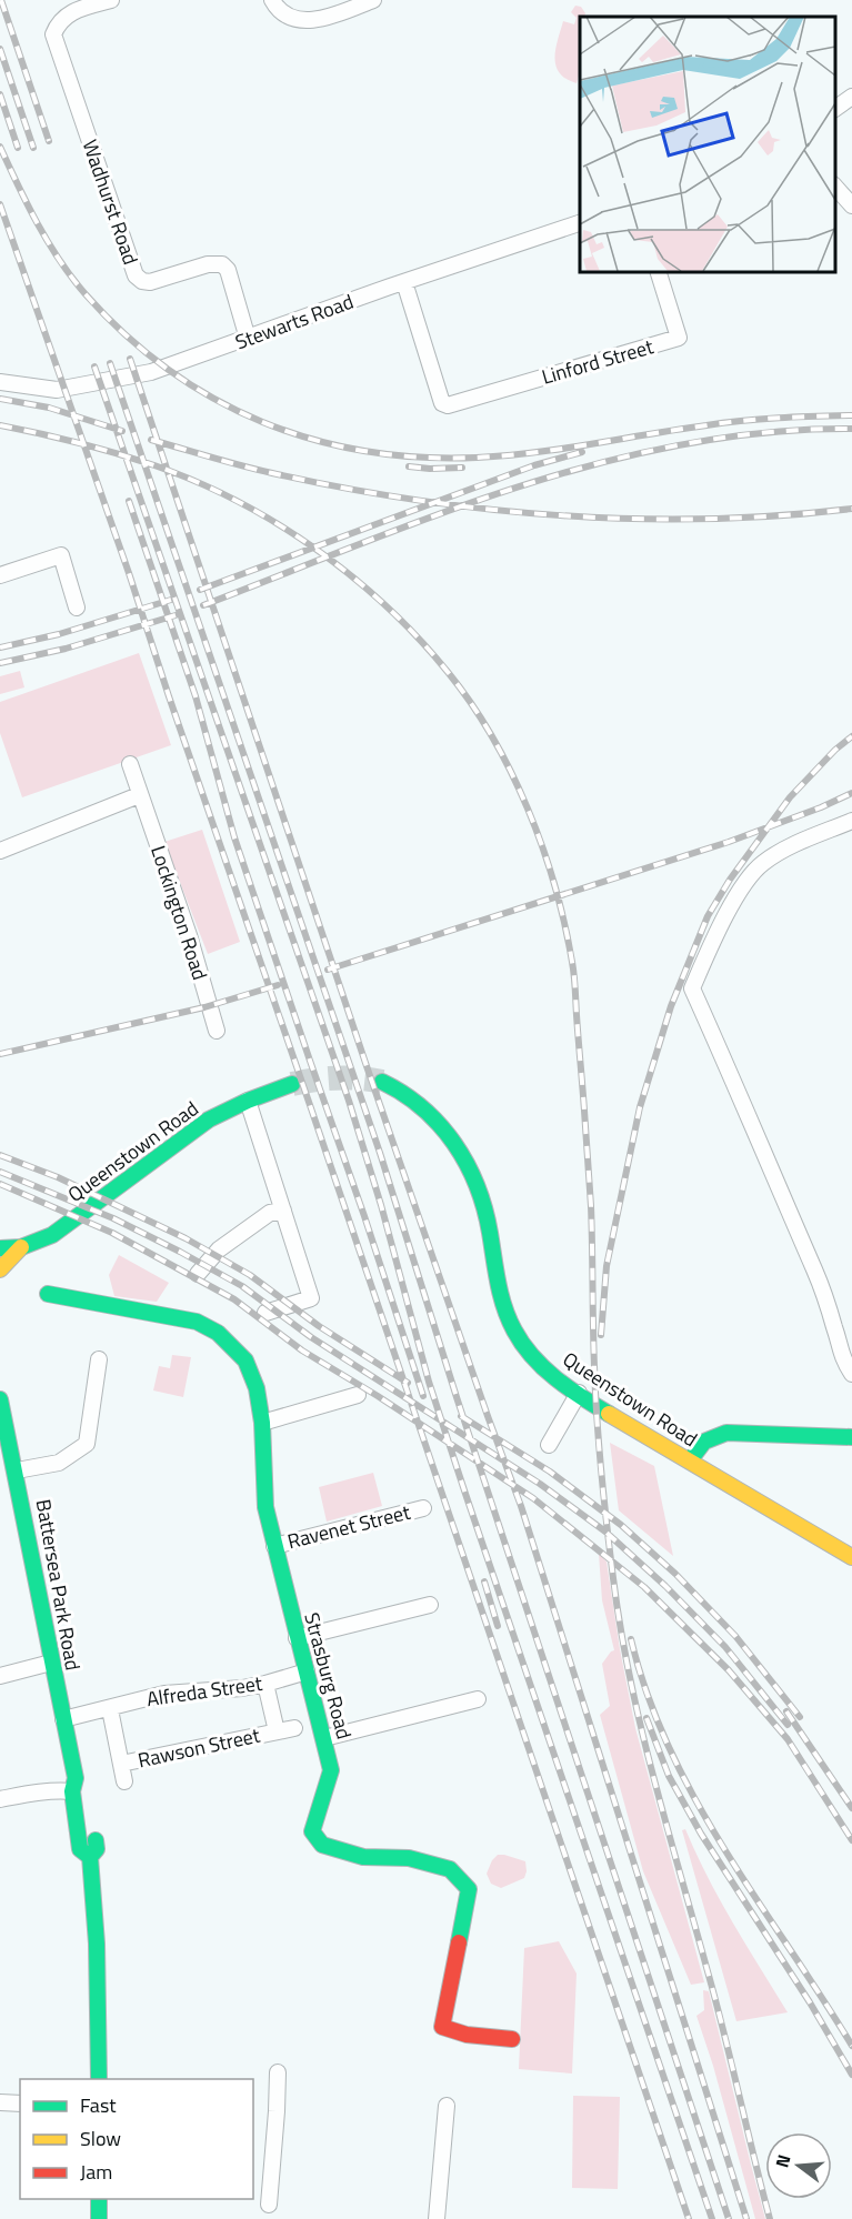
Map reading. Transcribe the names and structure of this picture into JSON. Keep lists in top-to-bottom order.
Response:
{
  "streets": {
    "main road": ["Queenstown Road", "Battersea Park Road", "Strasburg Road"],
    "street": [
      "Wadhurst Road",
      "Stewarts Road",
      "Linford Street",
      "Lockington Road",
      "Ravenet Street",
      "Alfreda Street",
      "Rawson Street"
    ]
  },
  "crossings": [
    ["Wadhurst Road", "Stewarts Road"],
    ["Stewarts Road", "Linford Street"],
    ["Ravenet Street", "Strasburg Road"],
    ["Battersea Park Road", "Alfreda Street"],
    ["Strasburg Road", "Alfreda Street"],
    ["Alfreda Street", "Rawson Street"]
  ],
  "legend": ["Fast", "Slow", "Jam"],
  "north": "left"
}
